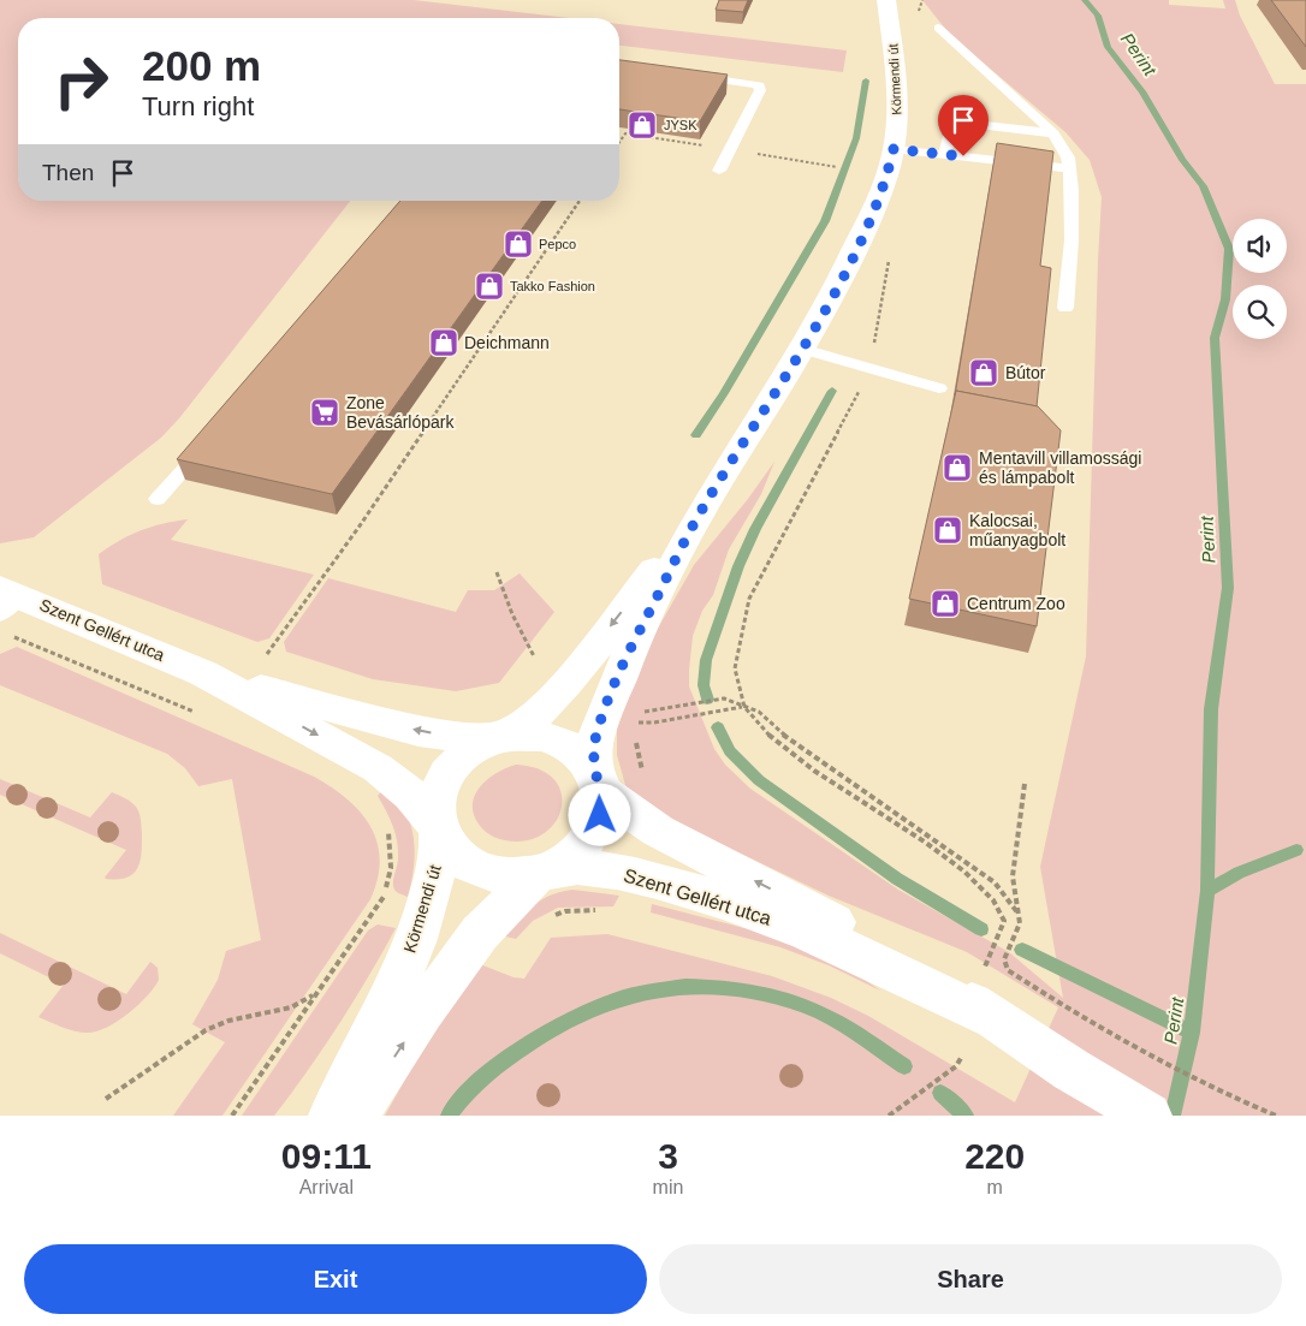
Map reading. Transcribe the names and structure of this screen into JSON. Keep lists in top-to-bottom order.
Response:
{
  "streets": {
    "street": ["Körmendi út", "Szent Gellért utca"]
  },
  "crossings": [
    ["Körmendi út", "Szent Gellért utca"]
  ],
  "water": ["Perint"],
  "places": {
    "shop": [
      "JYSK",
      "Pepco",
      "Takko Fashion",
      "Deichmann",
      "Bútor",
      "Mentavill villamossági és lámpabolt",
      "Kalocsai, műanyagbolt",
      "Centrum Zoo"
    ],
    "supermarket": ["Zone Bevásárlópark"]
  },
  "page": {
    "turn": ["200 m", "Turn right"],
    "then": "Then",
    "eta": [
      "09:11",
      "Arrival",
      "3",
      "min",
      "220",
      "m"
    ],
    "buttons": ["Exit", "Share"]
  }
}
